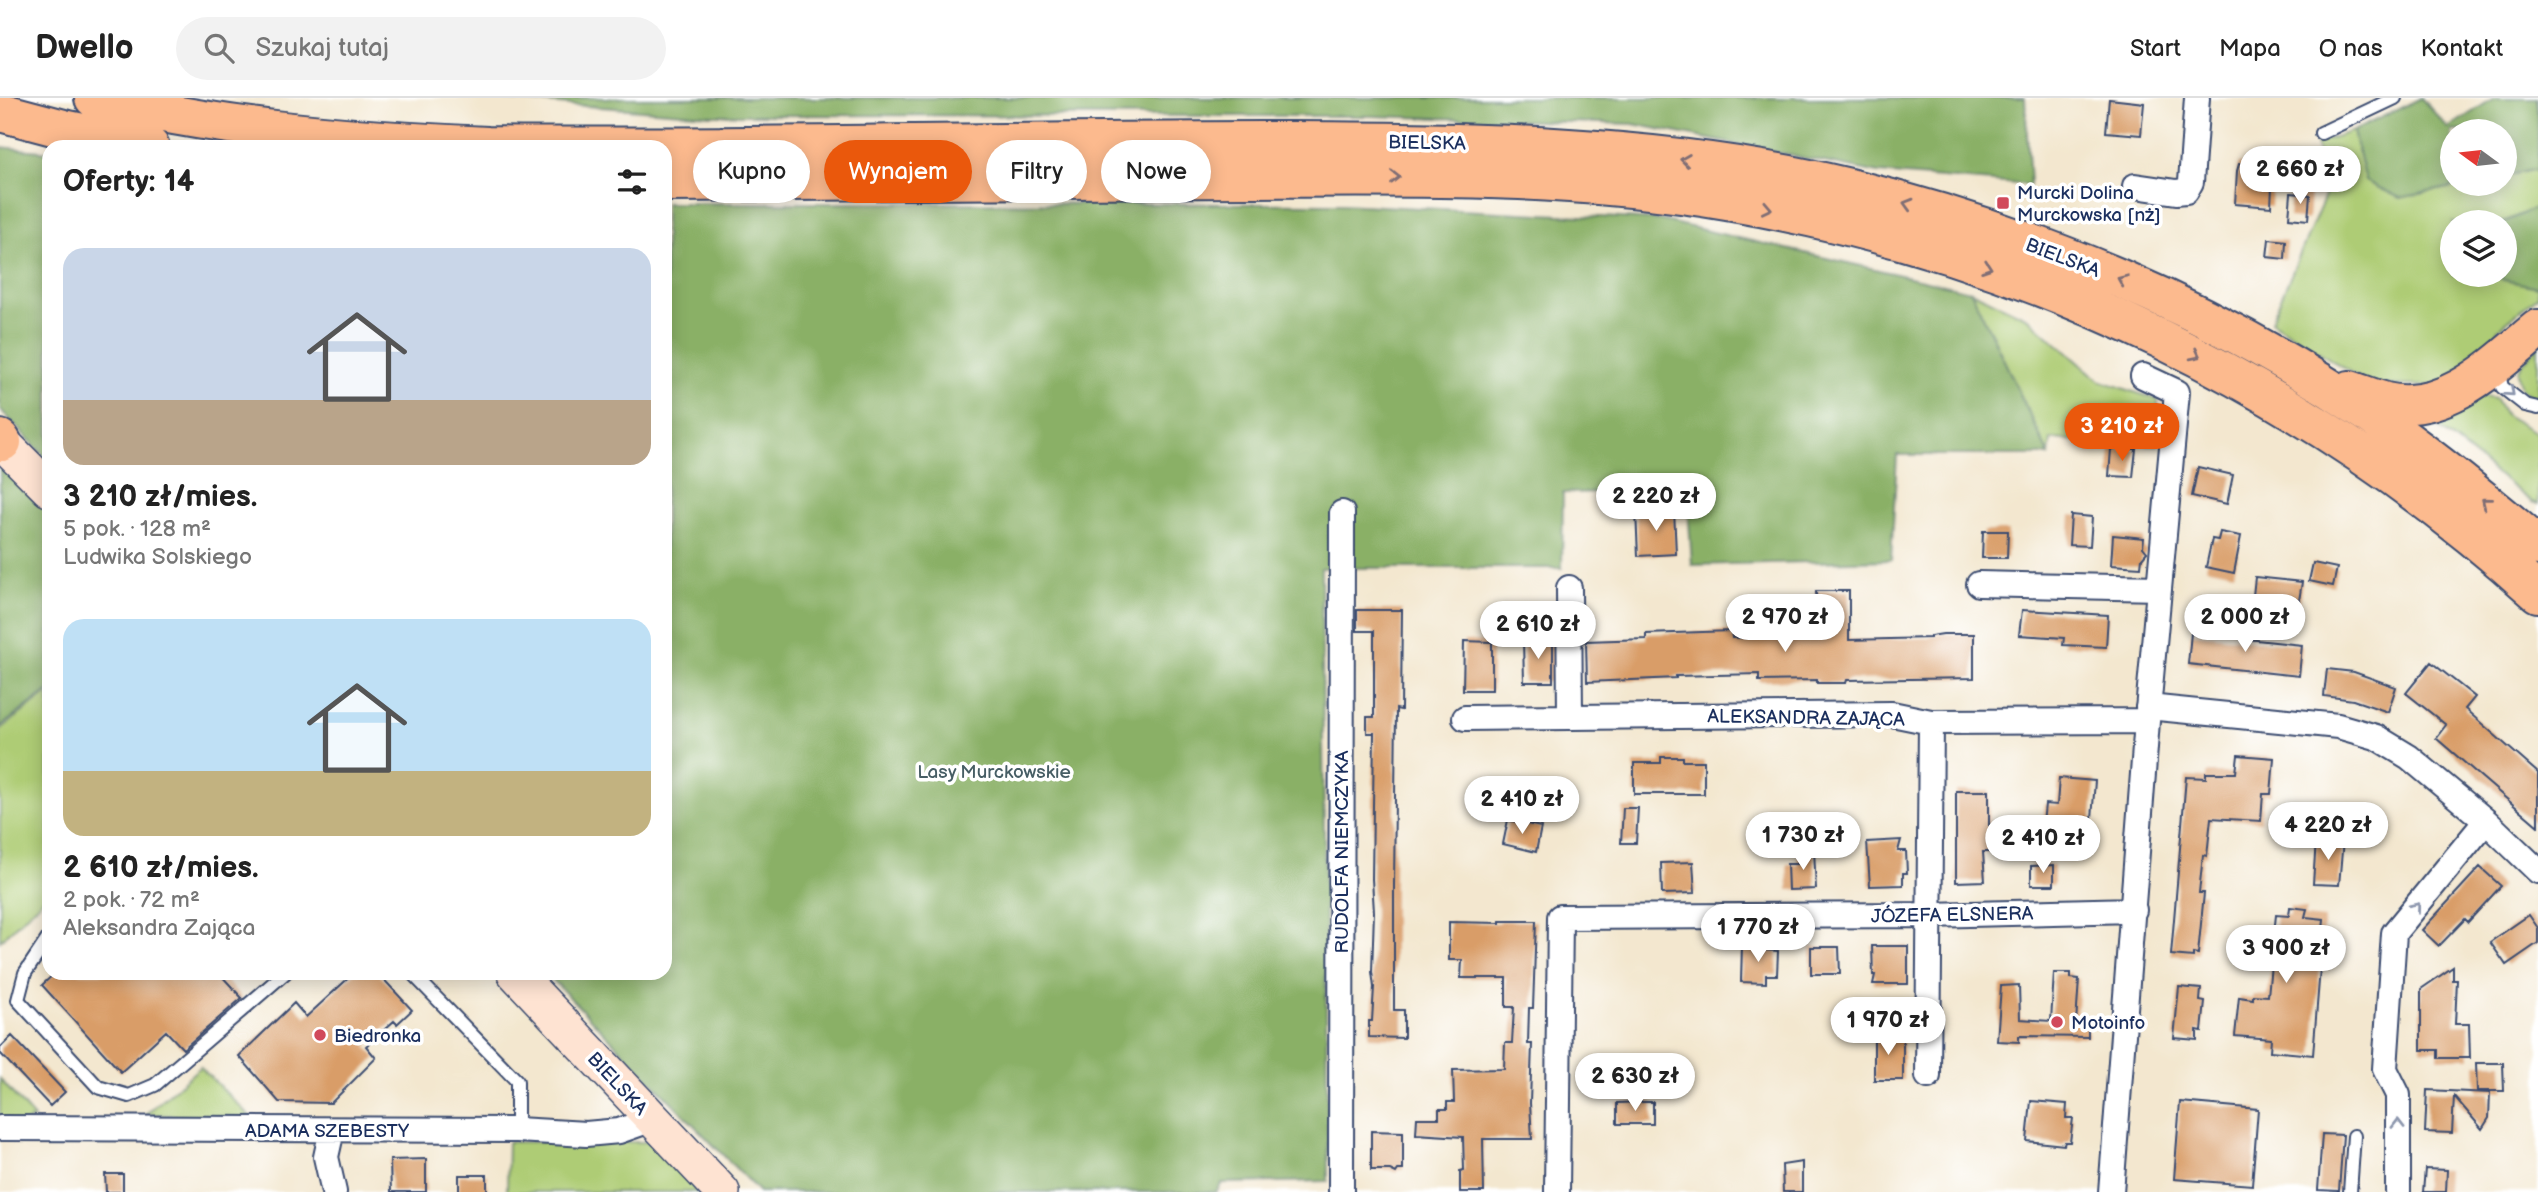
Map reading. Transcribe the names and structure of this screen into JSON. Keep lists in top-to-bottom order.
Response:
{
  "streets": {
    "main road": ["BIELSKA"],
    "street": [
      "ALEKSANDRA ZAJĄCA",
      "RUDOLFA NIEMCZYKA",
      "JÓZEFA ELSNERA",
      "ADAMA SZEBESTY"
    ]
  },
  "crossings": [
    ["BIELSKA", "ADAMA SZEBESTY"]
  ],
  "parks": ["Lasy Murckowskie"],
  "places": {
    "transit": ["Murcki Dolina Murckowska [nż]"],
    "other": ["Motoinfo", "Biedronka"]
  },
  "north": "left",
  "page": {
    "header": "Dwello",
    "search": "Szukaj tutaj",
    "nav": [
      "Start",
      "Mapa",
      "O nas",
      "Kontakt"
    ],
    "chip": [
      "Kupno",
      "Wynajem",
      "Filtry",
      "Nowe"
    ],
    "heading": "Oferty: 14",
    "price": [
      "2 660 zł",
      "3 210 zł",
      "2 220 zł",
      "2 970 zł",
      "2 000 zł",
      "2 610 zł",
      "2 410 zł",
      "4 220 zł",
      "1 730 zł",
      "2 410 zł",
      "1 770 zł",
      "3 900 zł",
      "1 970 zł",
      "2 630 zł"
    ],
    "list": [
      {
        "name": "3 210 zł/mies.",
        "note": "5 pok. · 128 m² · Ludwika Solskiego"
      },
      {
        "name": "2 610 zł/mies.",
        "note": "2 pok. · 72 m² · Aleksandra Zająca"
      }
    ]
  }
}
